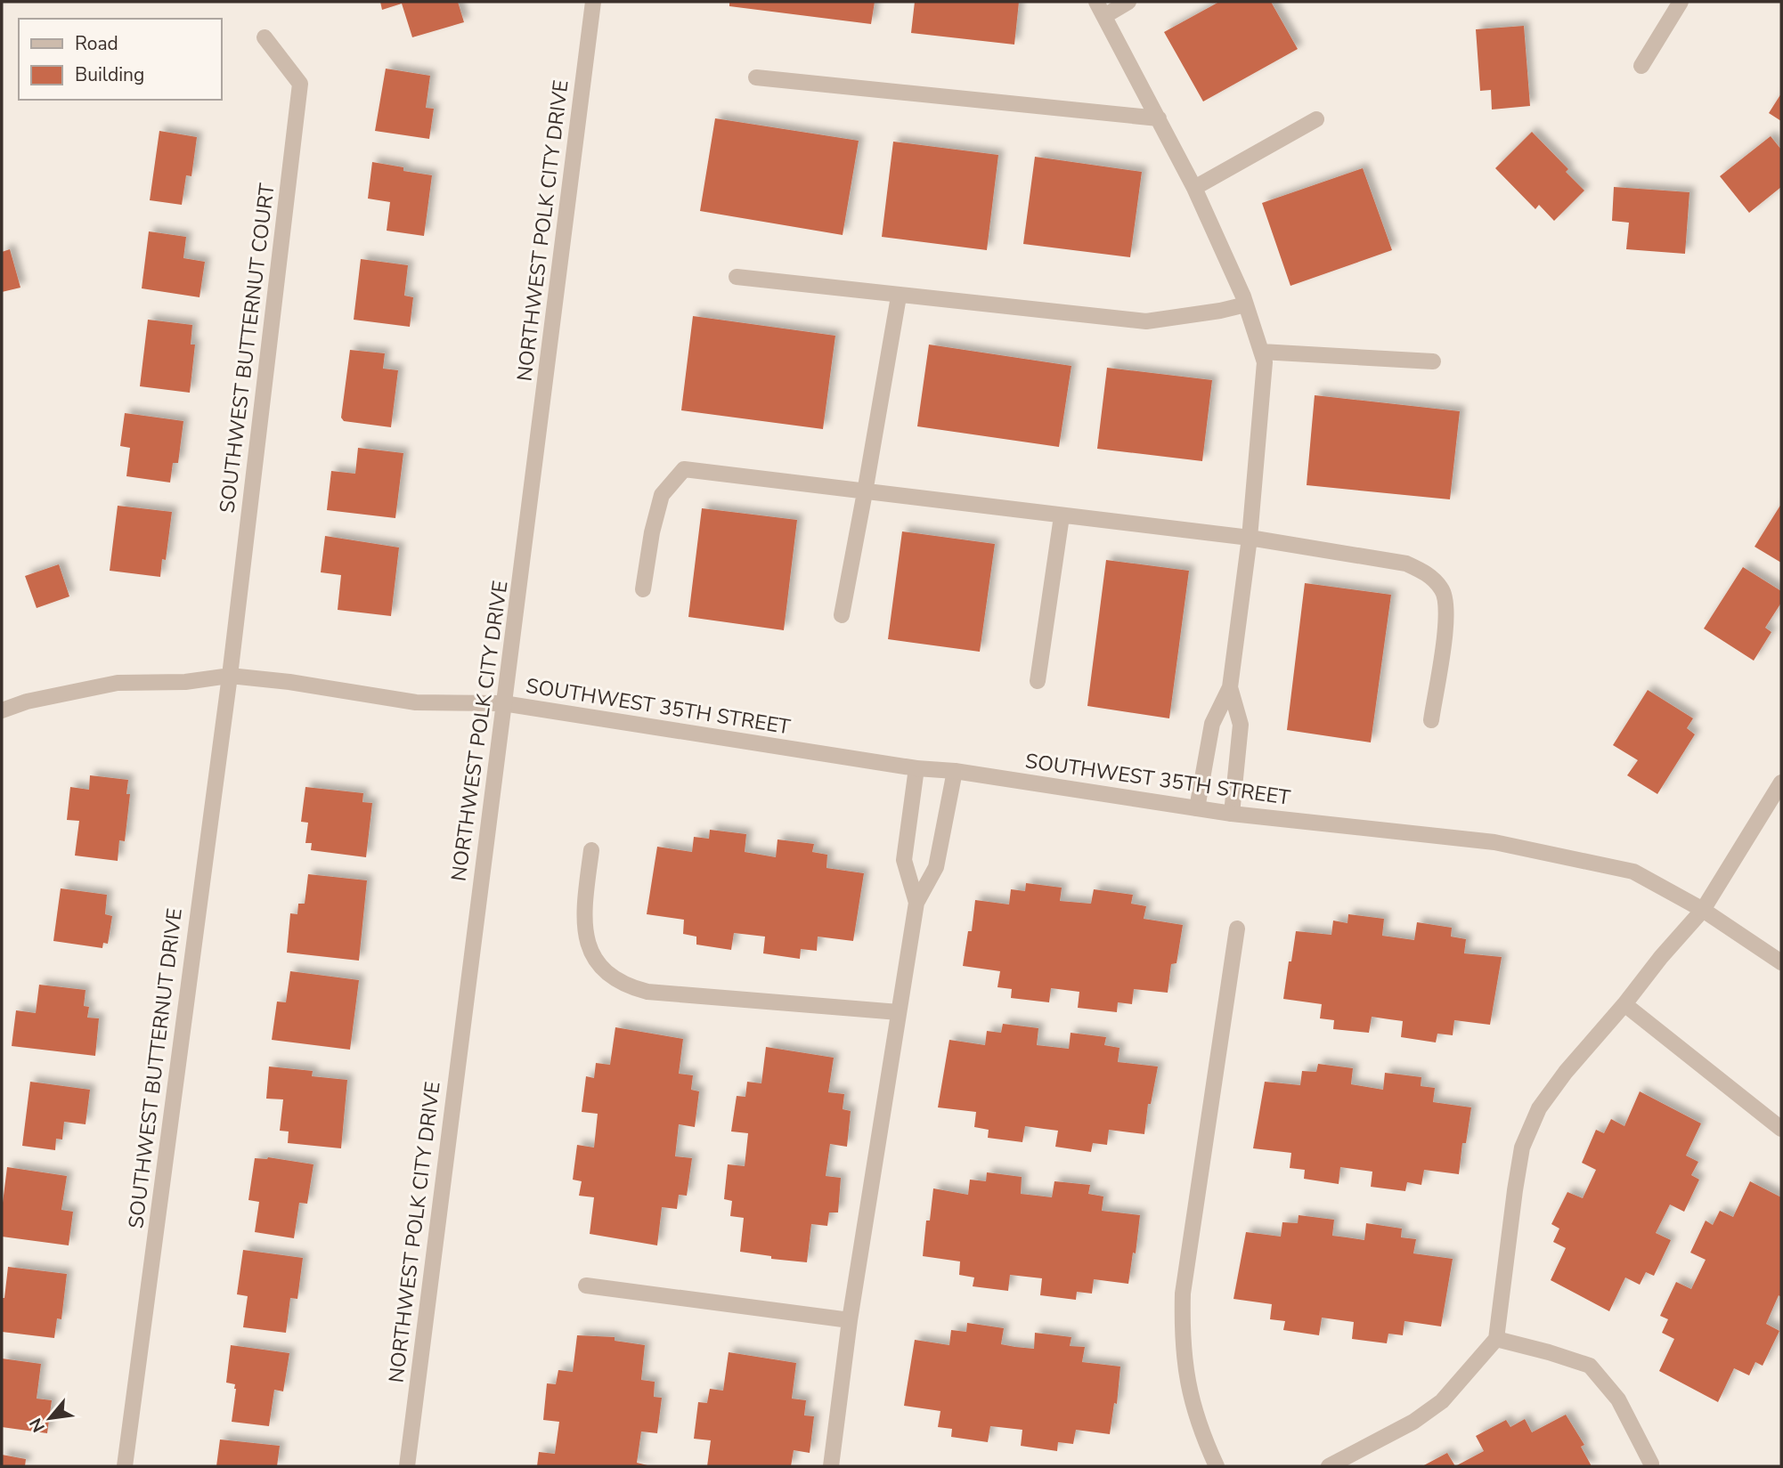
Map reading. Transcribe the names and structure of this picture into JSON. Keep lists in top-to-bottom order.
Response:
{
  "streets": {
    "street": [
      "NORTHWEST POLK CITY DRIVE",
      "SOUTHWEST BUTTERNUT COURT",
      "SOUTHWEST 35TH STREET",
      "SOUTHWEST BUTTERNUT DRIVE"
    ]
  },
  "crossings": [
    ["NORTHWEST POLK CITY DRIVE", "SOUTHWEST 35TH STREET"],
    ["SOUTHWEST BUTTERNUT COURT", "SOUTHWEST 35TH STREET"],
    ["SOUTHWEST BUTTERNUT COURT", "SOUTHWEST BUTTERNUT DRIVE"],
    ["SOUTHWEST 35TH STREET", "SOUTHWEST BUTTERNUT DRIVE"]
  ],
  "legend": ["Road", "Building"],
  "north": "bottom left"
}
